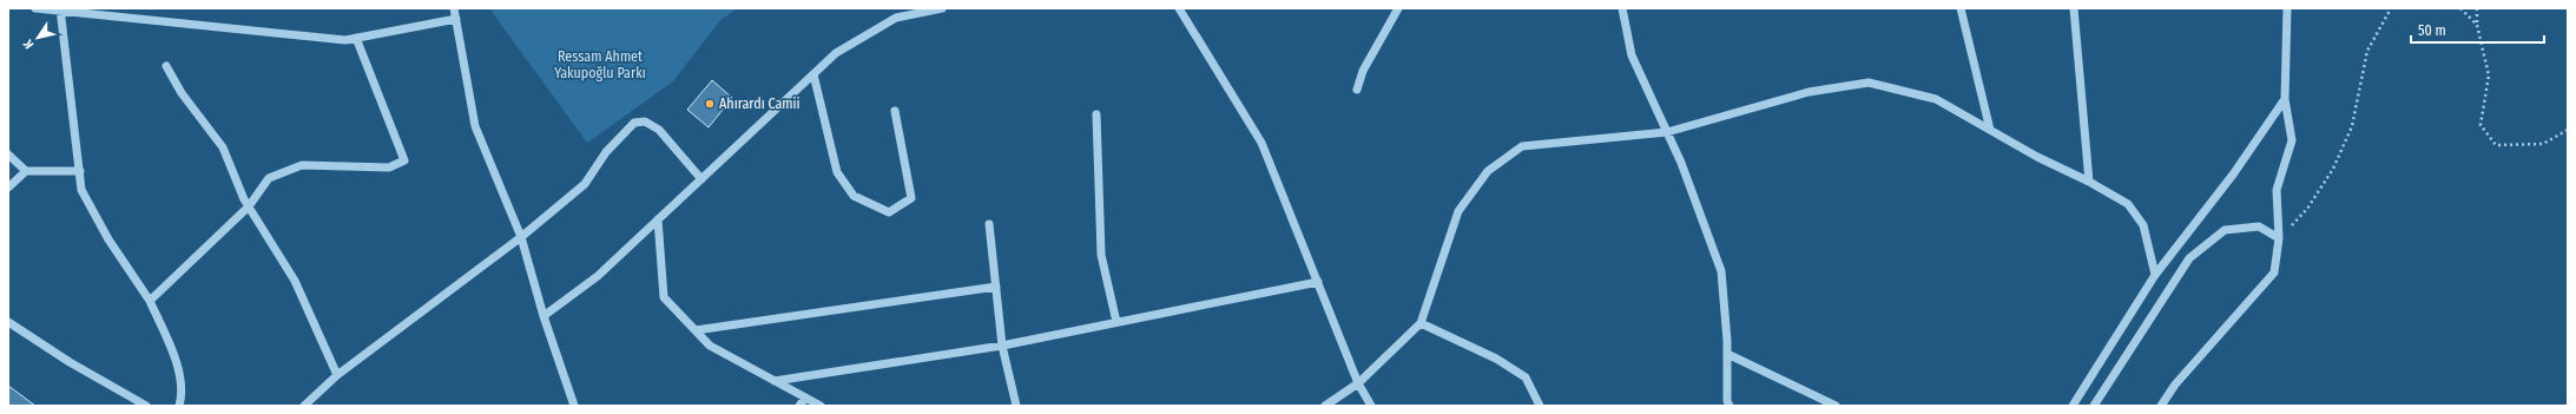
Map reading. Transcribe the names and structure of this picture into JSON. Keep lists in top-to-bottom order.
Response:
{
  "parks": ["Ressam Ahmet Yakupoğlu Parkı"],
  "places": ["Ahırardı Camii"],
  "scale_bar": "50 m",
  "north": "bottom left"
}
